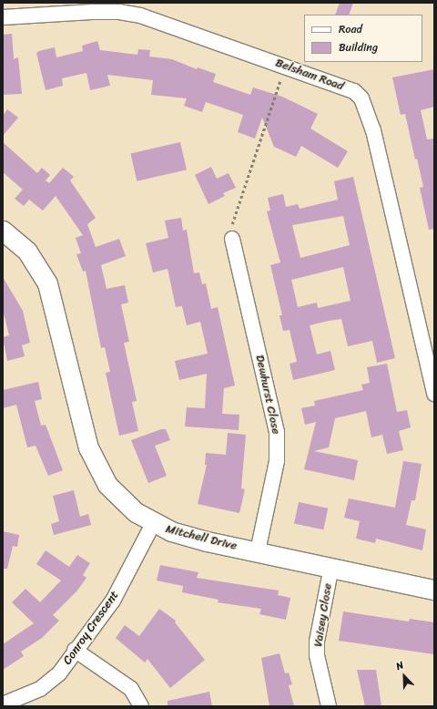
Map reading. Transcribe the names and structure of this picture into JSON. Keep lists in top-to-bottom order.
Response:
{
  "streets": {
    "street": [
      "Belsham Road",
      "Dewhurst Close",
      "Mitchell Drive",
      "Vaisey Close",
      "Conroy Crescent"
    ]
  },
  "crossings": [
    ["Dewhurst Close", "Mitchell Drive"],
    ["Mitchell Drive", "Vaisey Close"],
    ["Mitchell Drive", "Conroy Crescent"]
  ],
  "legend": ["Road", "Building"],
  "north": "top left"
}
